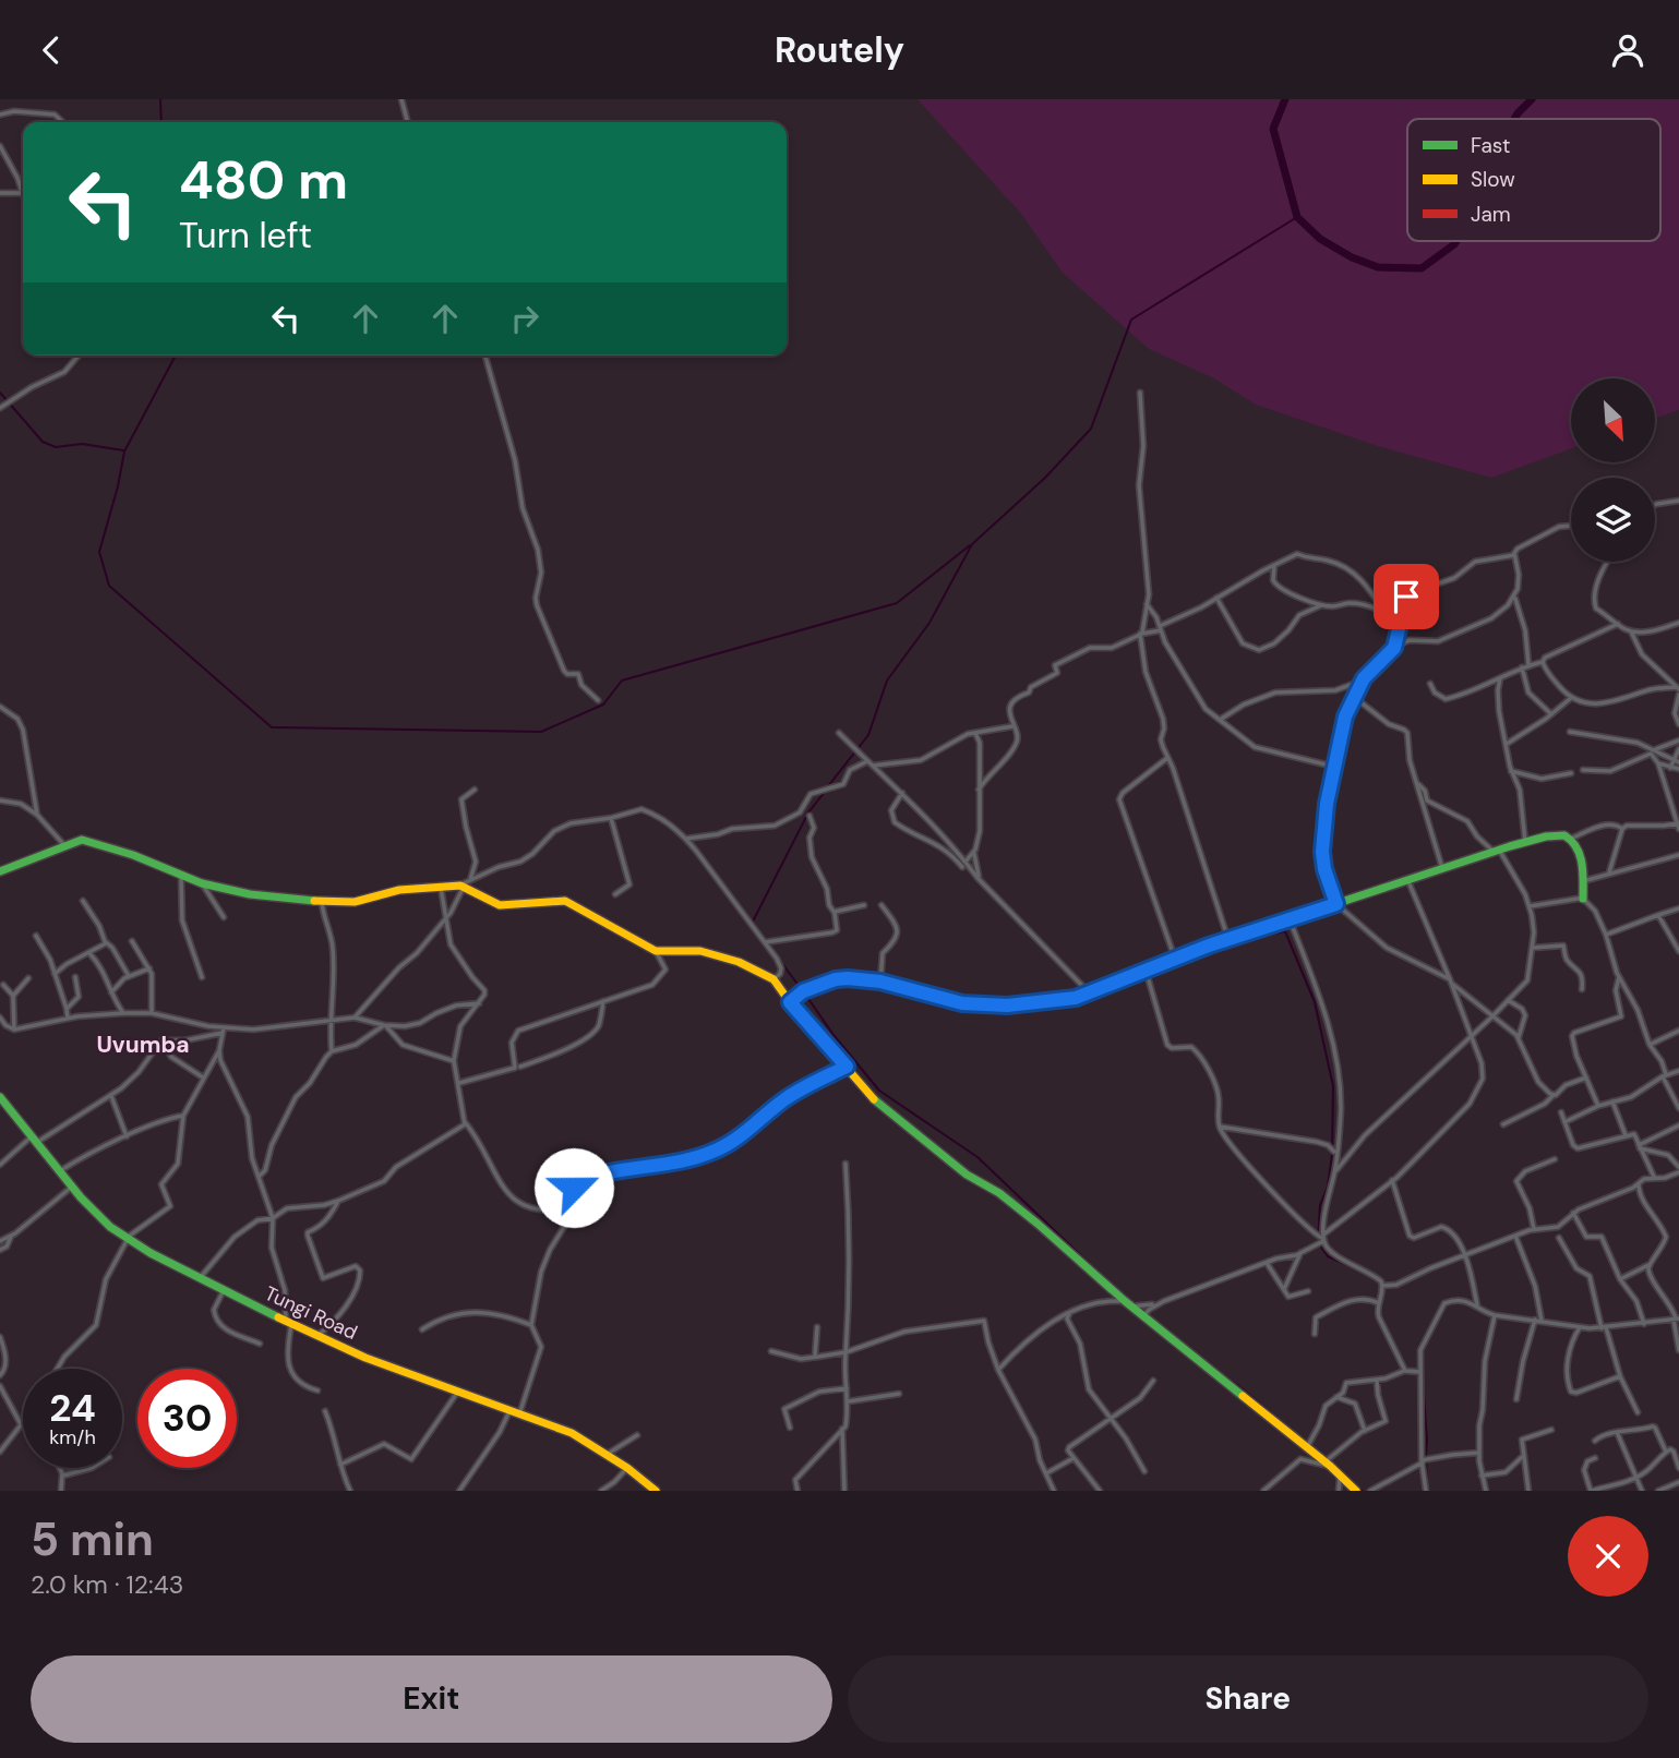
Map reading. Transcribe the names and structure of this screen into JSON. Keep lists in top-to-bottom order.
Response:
{
  "streets": {
    "street": ["Tungi Road"]
  },
  "districts": ["Uvumba"],
  "legend": ["Fast", "Slow", "Jam"],
  "north": "bottom right",
  "page": {
    "header": "Routely",
    "turn": ["480 m", "Turn left"],
    "speed": "24 km/h",
    "limit": "30",
    "heading": ["5 min", "2.0 km · 12:43"],
    "buttons": ["Exit", "Share"]
  }
}
